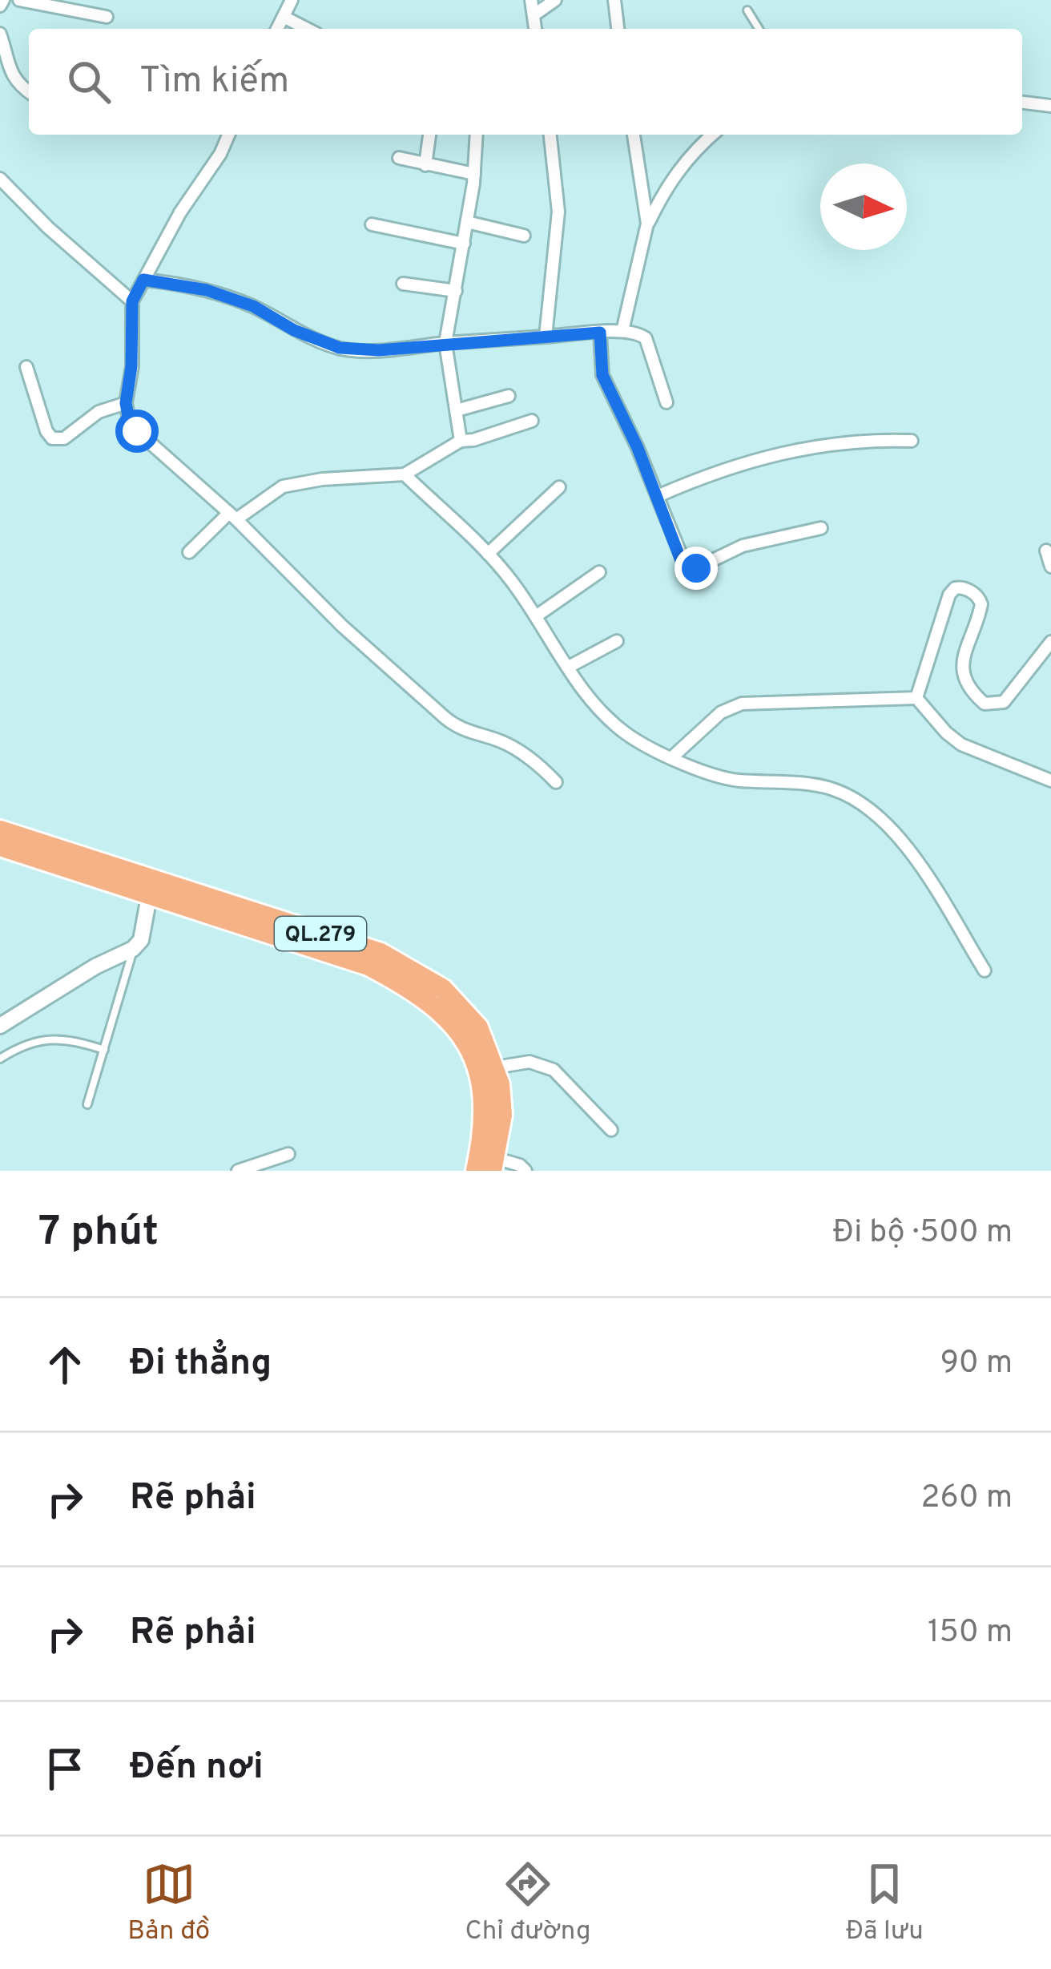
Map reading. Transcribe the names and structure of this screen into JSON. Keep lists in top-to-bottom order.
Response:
{
  "streets": {
    "highway": ["QL.279"]
  },
  "north": "right",
  "page": {
    "search": "Tìm kiếm",
    "heading": ["7 phút", "Đi bộ · 500 m"],
    "list": [
      ["Đi thẳng", "90 m"],
      ["Rẽ phải", "260 m"],
      ["Rẽ phải", "150 m"],
      "Đến nơi"
    ],
    "nav": ["Bản đồ", "Chỉ đường", "Đã lưu"]
  }
}
